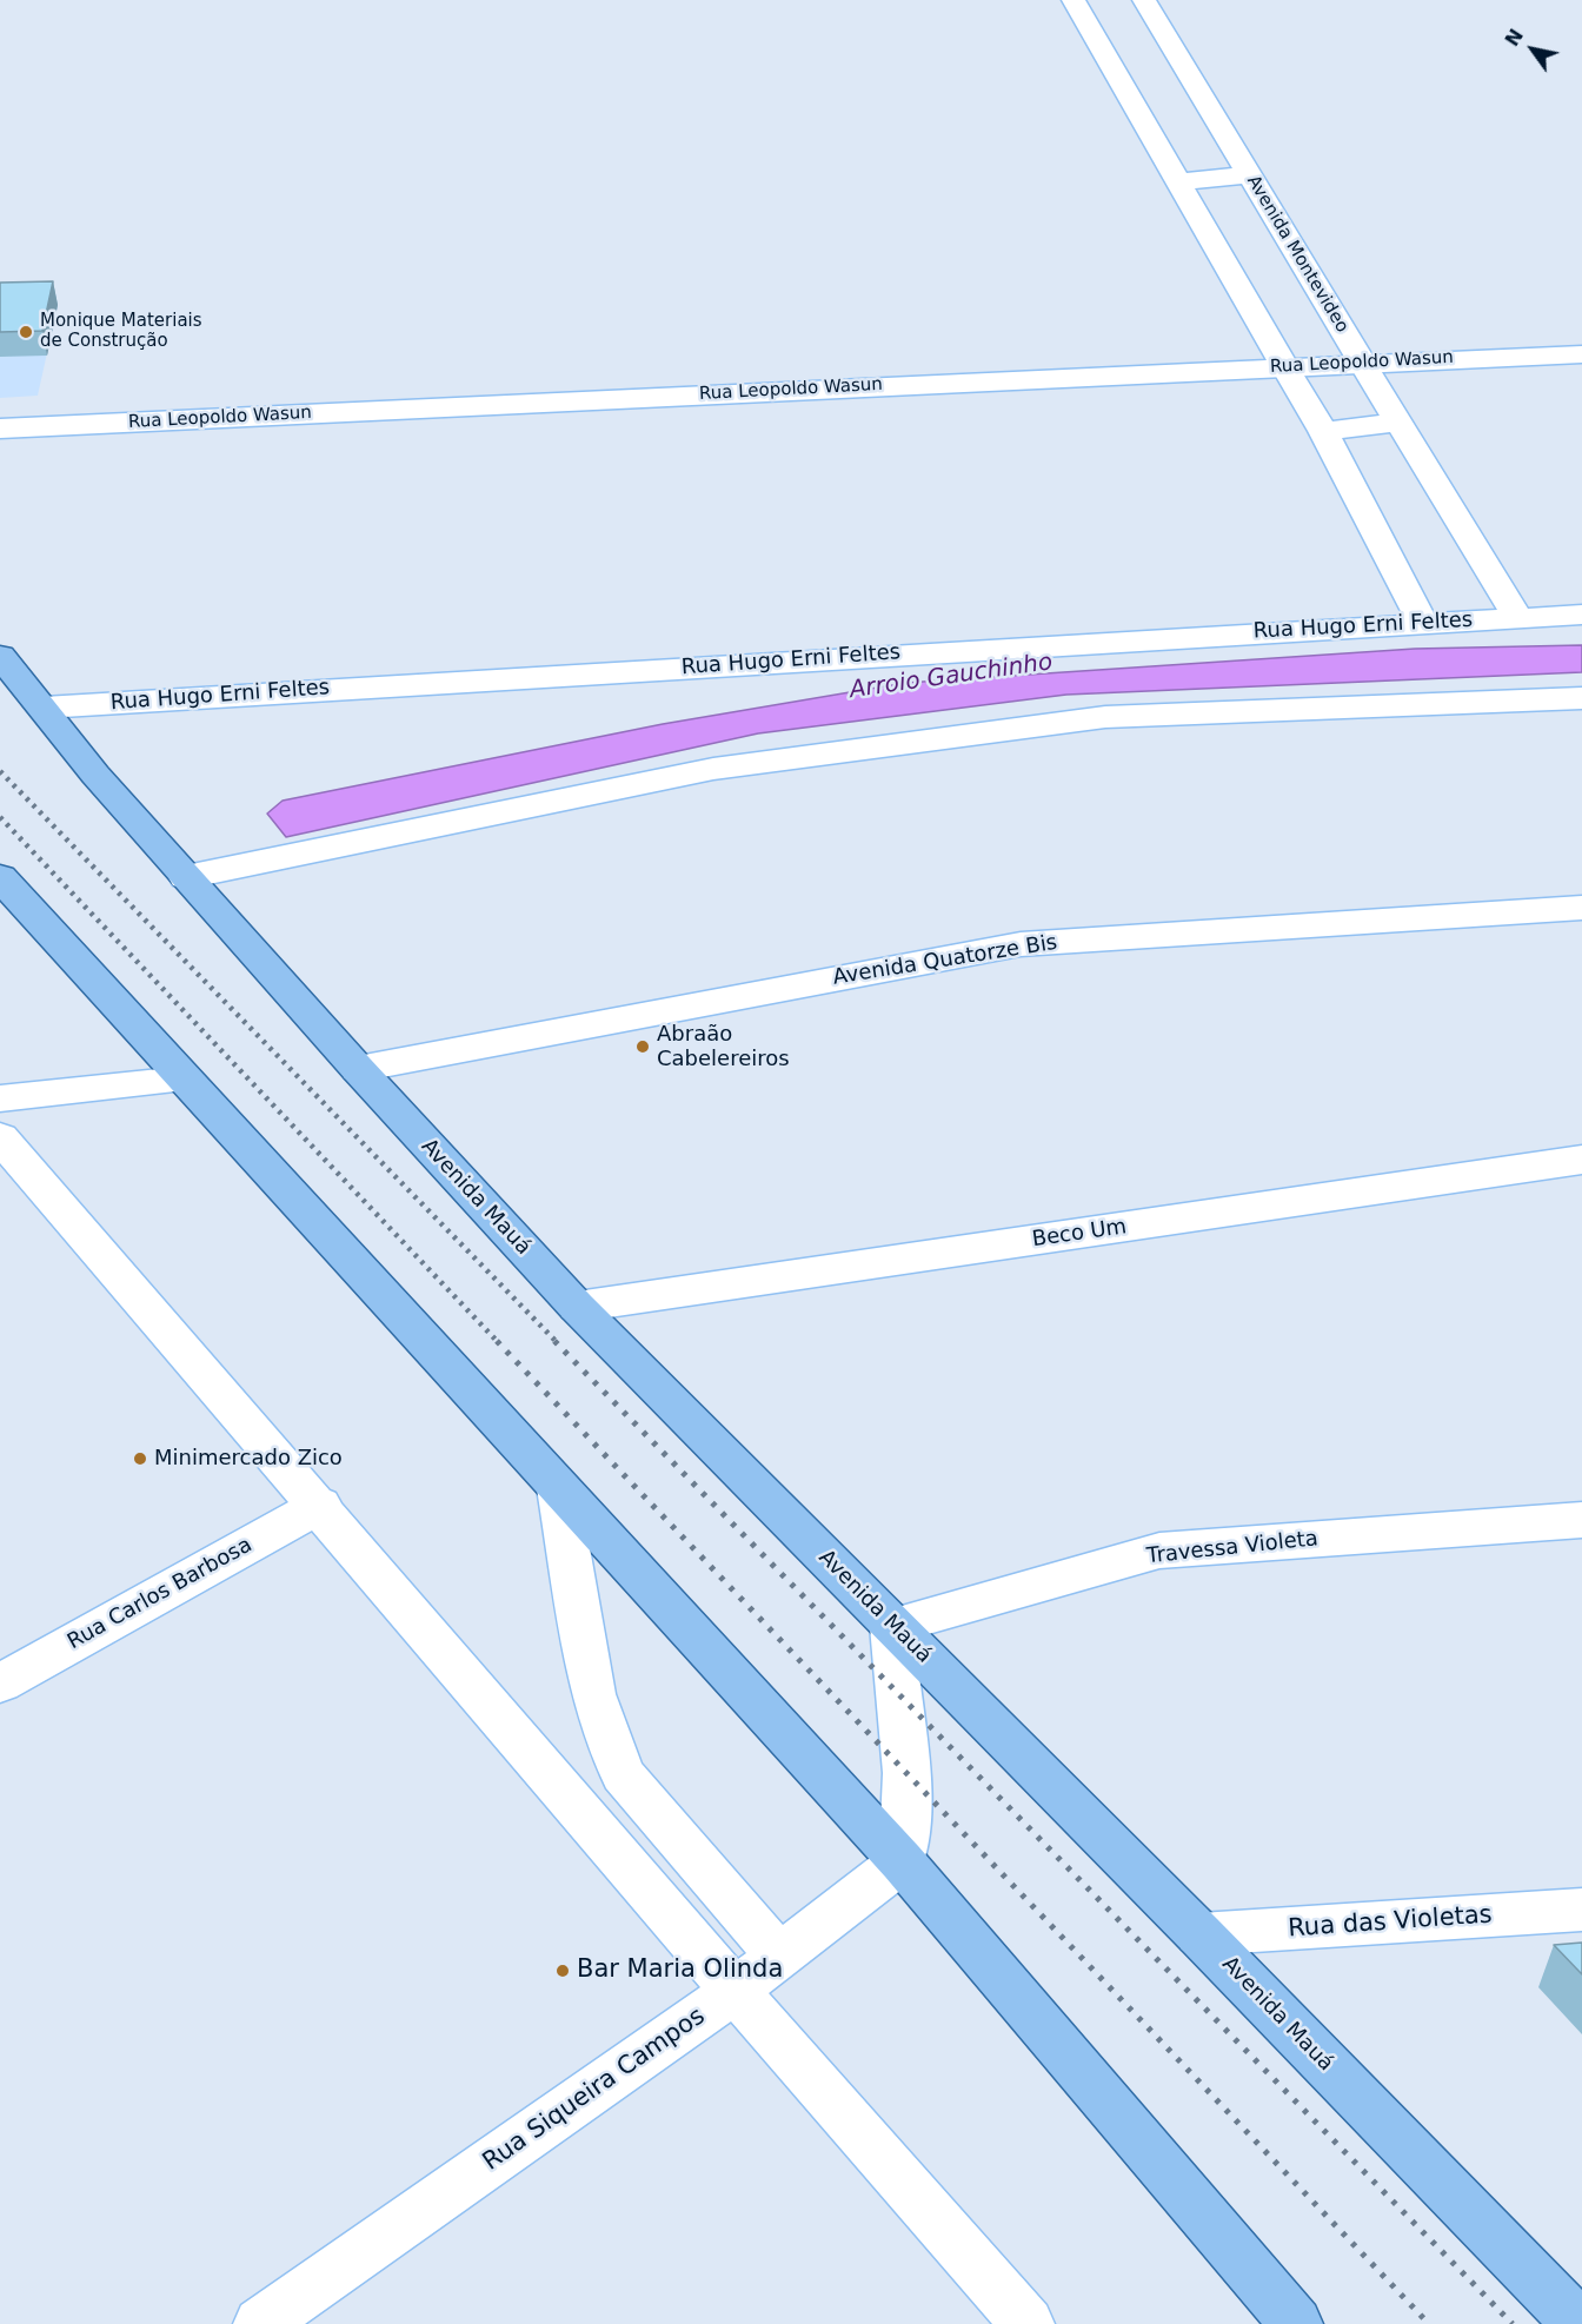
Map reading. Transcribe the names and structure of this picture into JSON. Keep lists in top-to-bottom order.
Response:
{
  "streets": {
    "main road": ["Avenida Mauá"],
    "street": [
      "Avenida Montevideo",
      "Rua Leopoldo Wasun",
      "Rua Hugo Erni Feltes",
      "Avenida Quatorze Bis",
      "Beco Um",
      "Travessa Violeta",
      "Rua Carlos Barbosa",
      "Rua das Violetas",
      "Rua Siqueira Campos"
    ]
  },
  "crossings": [
    ["Avenida Montevideo", "Rua Leopoldo Wasun"],
    ["Avenida Montevideo", "Rua Hugo Erni Feltes"],
    ["Rua Hugo Erni Feltes", "Avenida Mauá"],
    ["Avenida Quatorze Bis", "Avenida Mauá"],
    ["Avenida Mauá", "Beco Um"],
    ["Avenida Mauá", "Travessa Violeta"],
    ["Avenida Mauá", "Rua das Violetas"]
  ],
  "water": ["Arroio Gauchinho"],
  "places": [
    "Monique Materiais de Construção",
    "Abraão Cabelereiros",
    "Minimercado Zico",
    "Bar Maria Olinda"
  ],
  "north": "top left"
}
